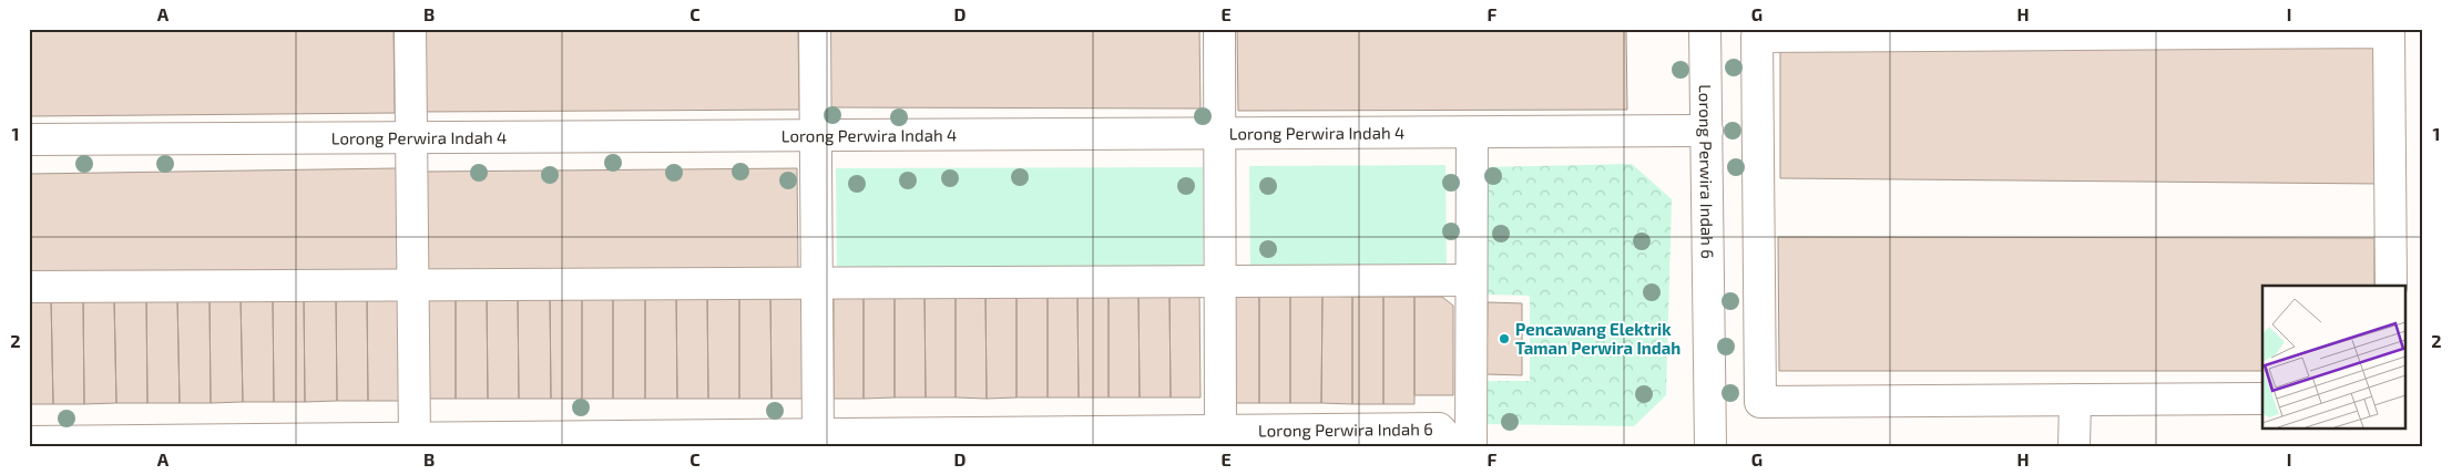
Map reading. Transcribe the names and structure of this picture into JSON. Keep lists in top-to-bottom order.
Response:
{
  "streets": {
    "street": ["Lorong Perwira Indah 4", "Lorong Perwira Indah 6"]
  },
  "crossings": [
    ["Lorong Perwira Indah 4", "Lorong Perwira Indah 6"]
  ],
  "places": ["Pencawang Elektrik Taman Perwira Indah"],
  "grid": {
    "columns": [
      "A",
      "B",
      "C",
      "D",
      "E",
      "F",
      "G",
      "H",
      "I"
    ],
    "rows": ["1", "2"]
  }
}
